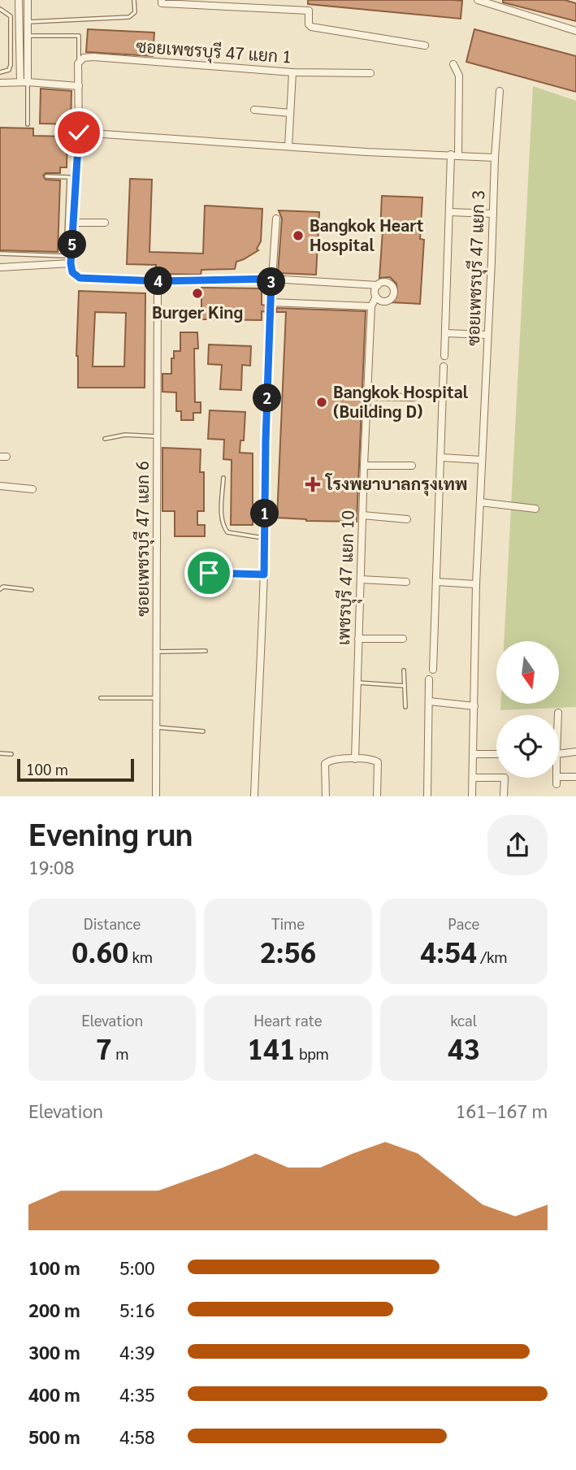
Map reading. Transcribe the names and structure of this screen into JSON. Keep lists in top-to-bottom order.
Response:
{
  "streets": {
    "street": [
      "ซอยเพชรบุรี 47 แยก 1",
      "ซอยเพชรบุรี 47 แยก 3",
      "ซอยเพชรบุรี 47 แยก 6",
      "เพชรบุุรี 47 แยก 10"
    ]
  },
  "places": {
    "other": ["Bangkok Heart Hospital", "Burger King", "Bangkok Hospital (Building D)"],
    "health": ["โรงพยาบาลกรุงเทพ"]
  },
  "scale_bar": "100 m",
  "north": "bottom",
  "page": {
    "pins": [
      "5",
      "4",
      "3",
      "2",
      "1"
    ],
    "scale": "100 m",
    "heading": ["Evening run", "19:08"],
    "stats": [
      ["Distance", "0.60 km"],
      ["Time", "2:56"],
      ["Pace", "4:54 /km"],
      ["Elevation", "7 m"],
      ["Heart rate", "141 bpm"],
      ["kcal", "43"]
    ],
    "chart": ["Elevation", "161–167 m"],
    "list": [
      {
        "name": "100 m",
        "note": "5:00"
      },
      {
        "name": "200 m",
        "note": "5:16"
      },
      {
        "name": "300 m",
        "note": "4:39"
      },
      {
        "name": "400 m",
        "note": "4:35"
      },
      {
        "name": "500 m",
        "note": "4:58"
      }
    ]
  }
}
